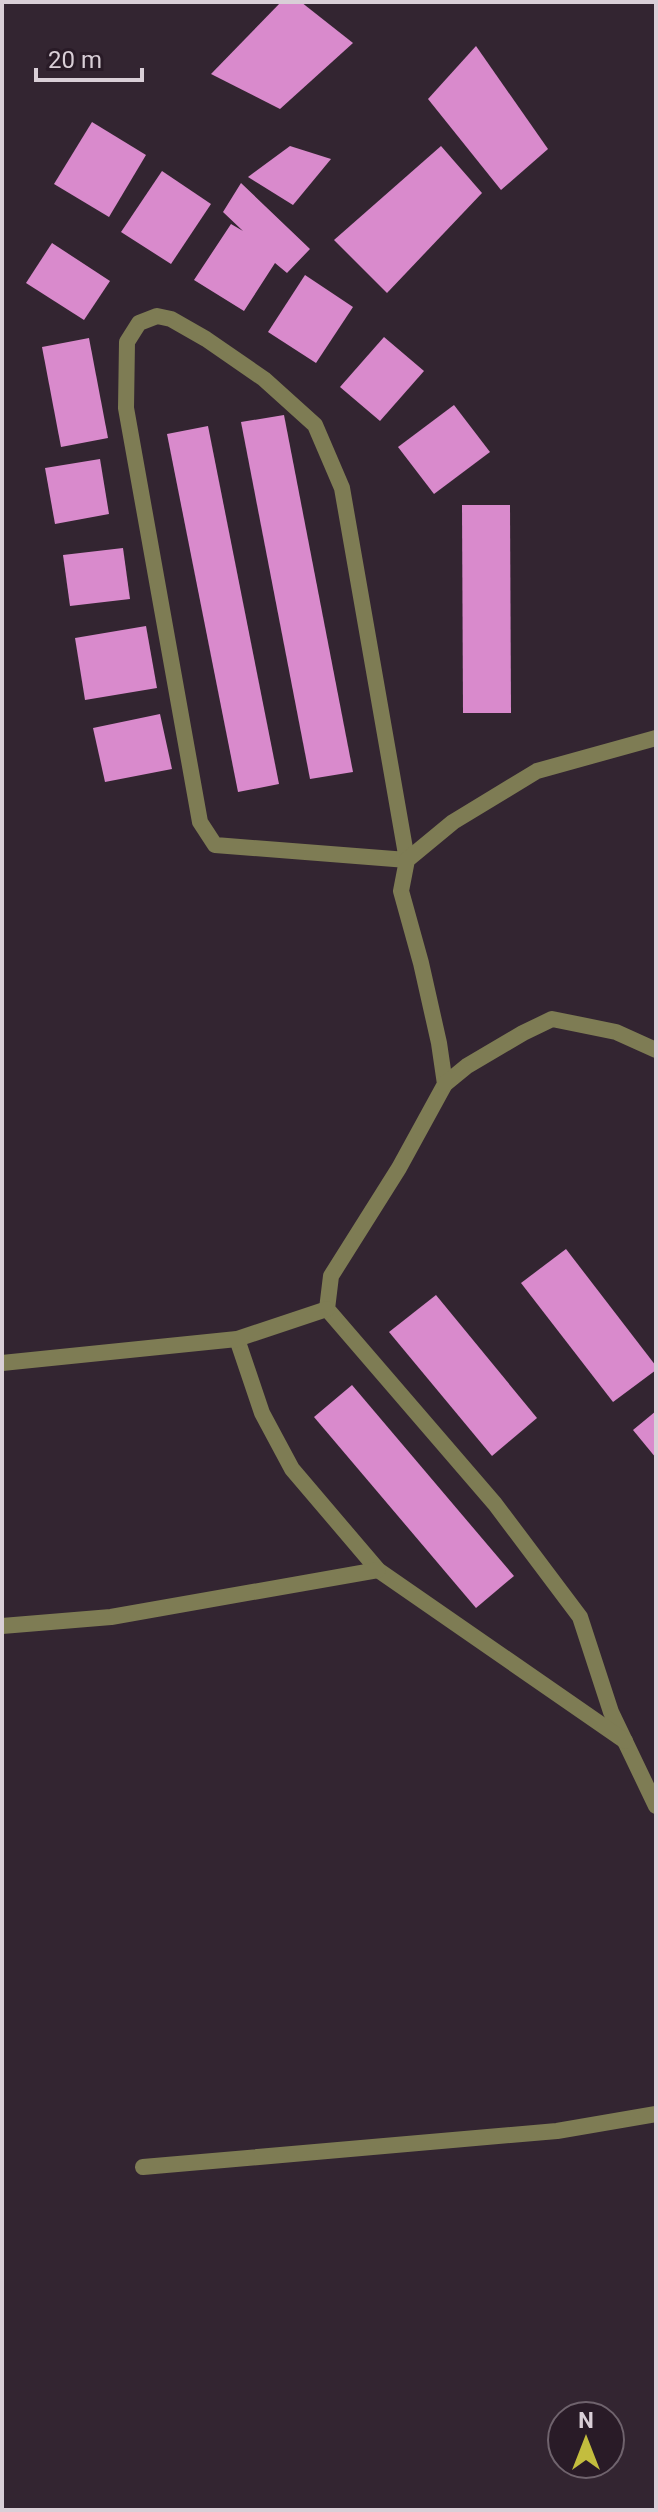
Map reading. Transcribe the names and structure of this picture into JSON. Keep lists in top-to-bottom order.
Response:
{
  "scale_bar": "20 m",
  "north": "top"
}
